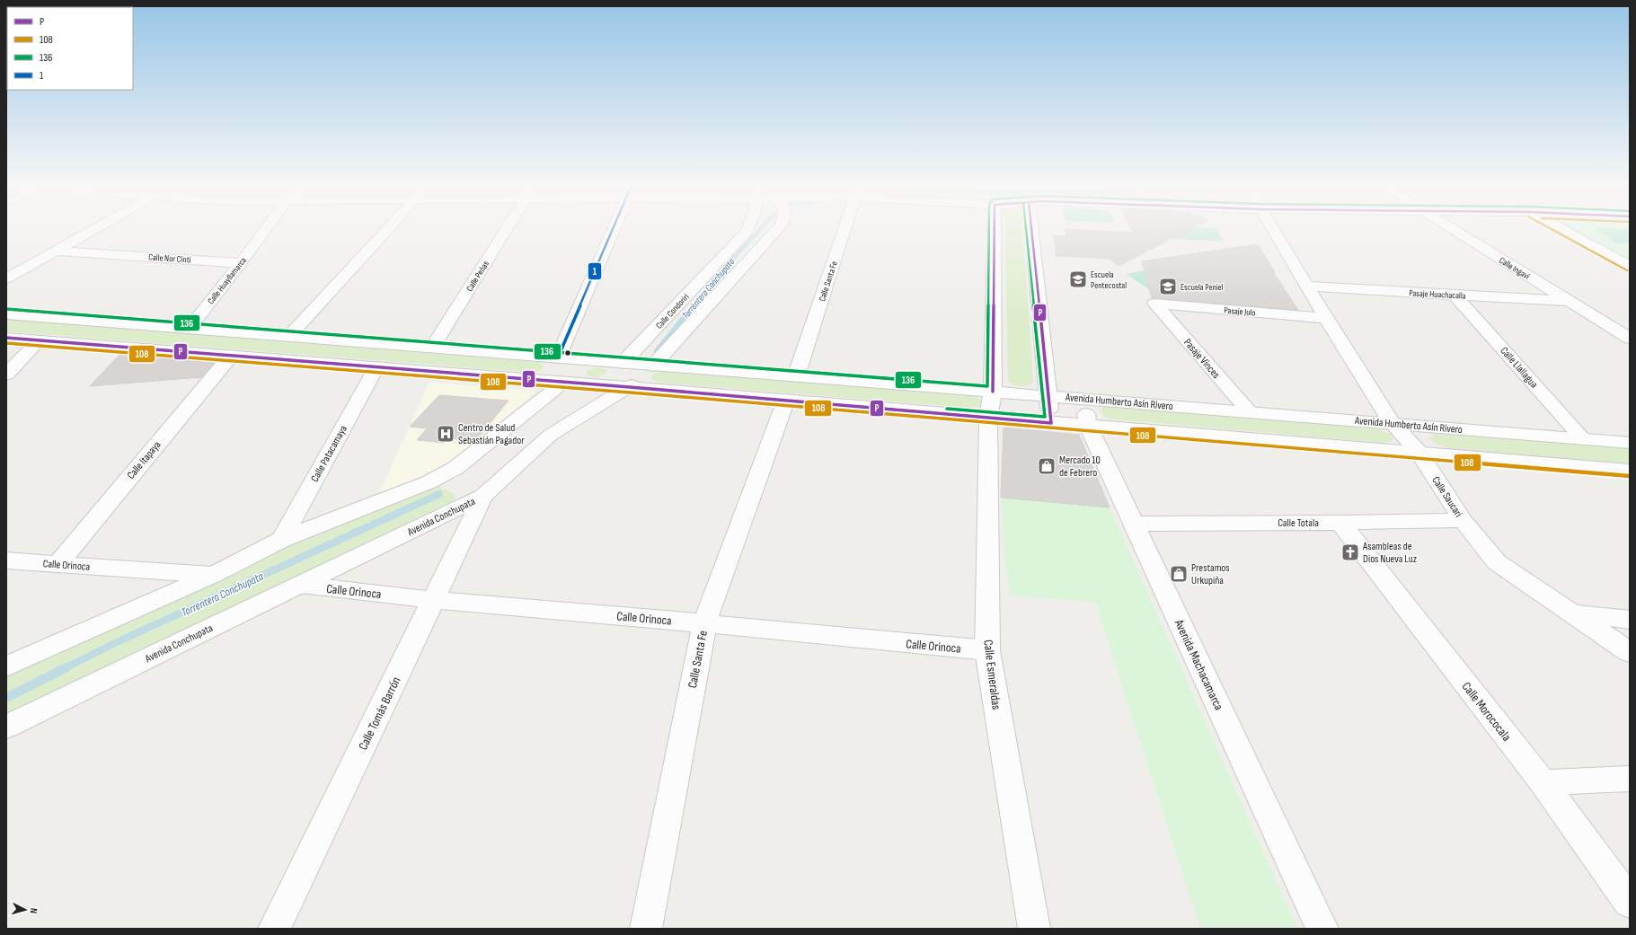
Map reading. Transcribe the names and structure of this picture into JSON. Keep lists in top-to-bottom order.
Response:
{
  "streets": {
    "street": [
      "Calle Nor Cinti",
      "Calle Ingavi",
      "Calle Peñas",
      "Calle Huayllamarca",
      "Calle Santa Fe",
      "Pasaje Huachacalla",
      "Calle Condoriri",
      "Pasaje Julo",
      "Pasaje Vinces",
      "Calle Llallagua",
      "Avenida Humberto Asín Rivero",
      "Calle Patacamaya",
      "Calle Itapaya",
      "Calle Saucari",
      "Avenida Conchupata",
      "Calle Totala",
      "Calle Orinoca",
      "Avenida Machacamarca",
      "Calle Esmeraldas",
      "Calle Morococala",
      "Calle Tomás Barrón"
    ]
  },
  "crossings": [
    ["Calle Nor Cinti", "Calle Huayllamarca"],
    ["Calle Ingavi", "Pasaje Huachacalla"],
    ["Calle Peñas", "Avenida Humberto Asín Rivero"],
    ["Calle Huayllamarca", "Avenida Humberto Asín Rivero"],
    ["Calle Santa Fe", "Avenida Humberto Asín Rivero"],
    ["Calle Santa Fe", "Calle Orinoca"],
    ["Pasaje Huachacalla", "Calle Llallagua"],
    ["Pasaje Huachacalla", "Calle Saucari"],
    ["Calle Condoriri", "Avenida Humberto Asín Rivero"],
    ["Pasaje Julo", "Pasaje Vinces"],
    ["Pasaje Julo", "Calle Saucari"],
    ["Pasaje Vinces", "Avenida Humberto Asín Rivero"],
    ["Calle Llallagua", "Avenida Humberto Asín Rivero"],
    ["Avenida Humberto Asín Rivero", "Calle Saucari"],
    ["Avenida Humberto Asín Rivero", "Avenida Conchupata"],
    ["Avenida Humberto Asín Rivero", "Avenida Machacamarca"],
    ["Calle Itapaya", "Calle Orinoca"],
    ["Calle Saucari", "Calle Totala"],
    ["Avenida Conchupata", "Calle Orinoca"],
    ["Avenida Conchupata", "Calle Tomás Barrón"],
    ["Calle Totala", "Avenida Machacamarca"],
    ["Calle Totala", "Calle Morococala"],
    ["Calle Orinoca", "Calle Esmeraldas"],
    ["Calle Orinoca", "Calle Tomás Barrón"]
  ],
  "water": ["Torrentera Conchupata"],
  "places": {
    "school or university": ["Escuela Pentecostal", "Escuela Peniel"],
    "hospital": ["Centro de Salud Sebastián Pagador"],
    "shop": ["Mercado 10 de Febrero", "Prestamos Urkupiña"],
    "church": ["Asambleas de Dios Nueva Luz"]
  },
  "lines": [
    "transit line P",
    "transit line 108",
    "transit line 136",
    "transit line 1"
  ],
  "legend": [
    "P",
    "108",
    "136",
    "1"
  ],
  "north": "right"
}
